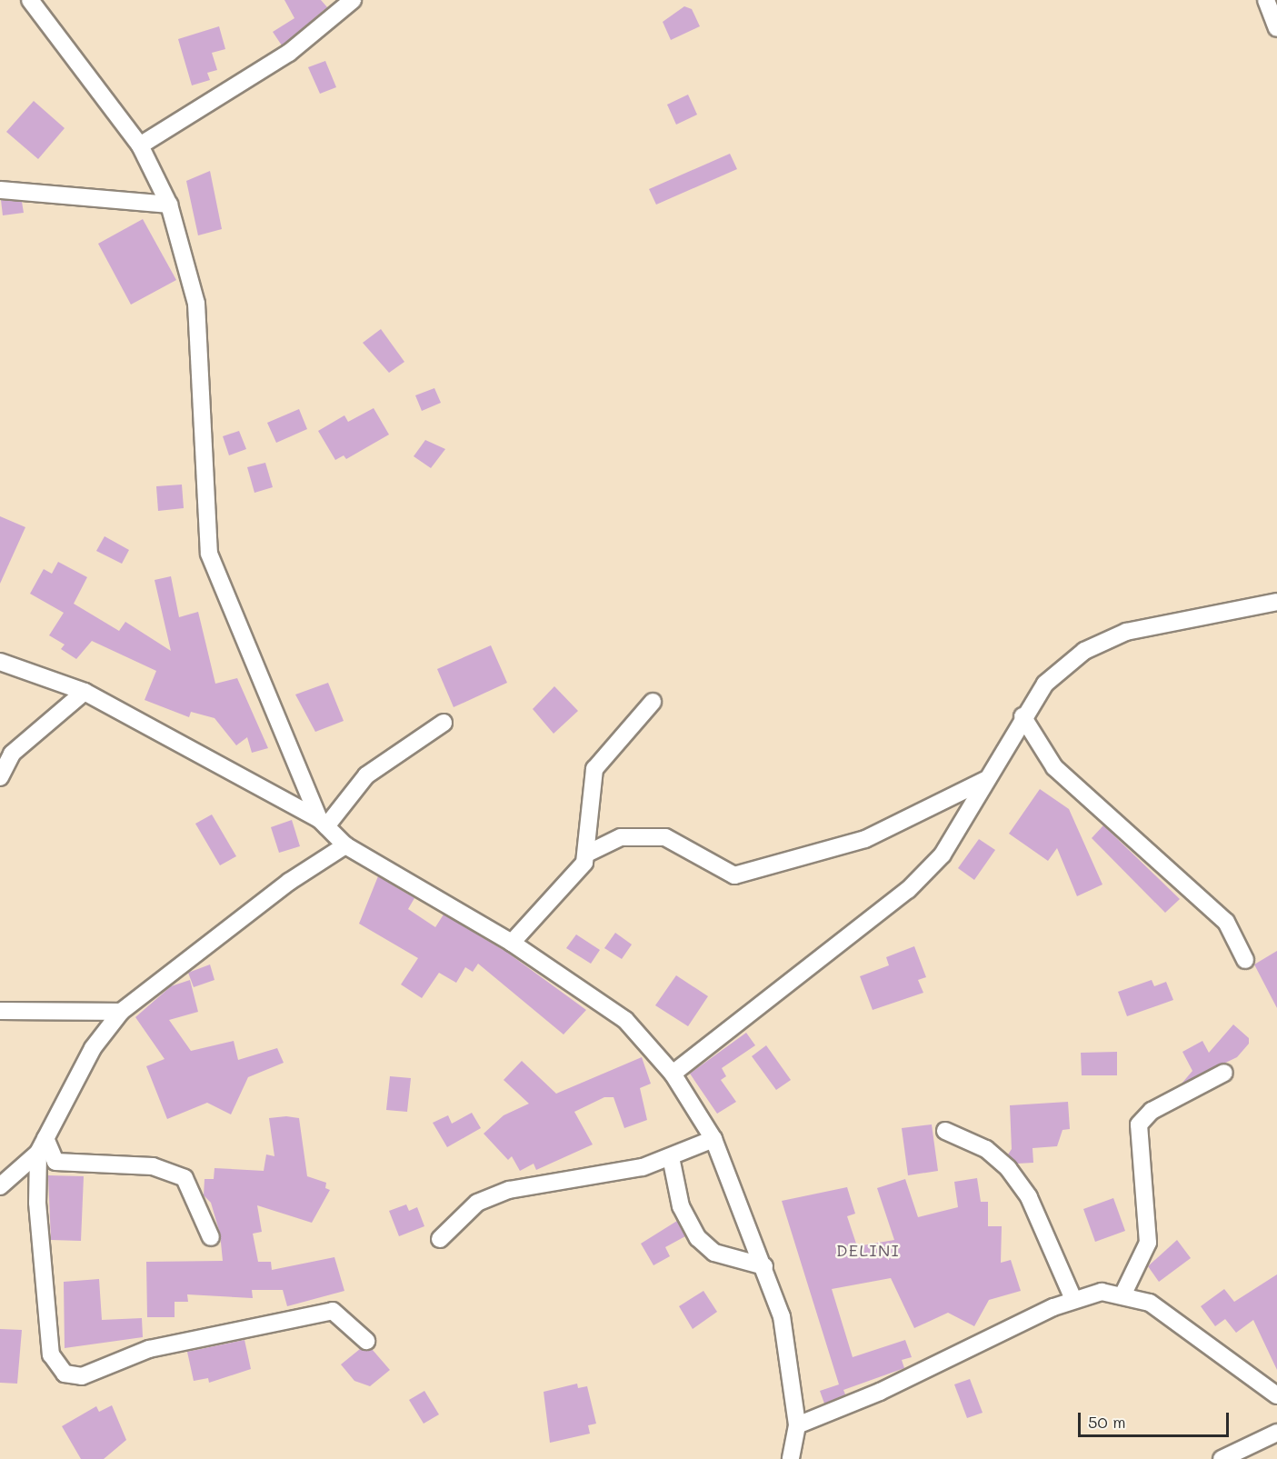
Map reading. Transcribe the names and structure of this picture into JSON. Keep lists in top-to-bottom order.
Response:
{
  "districts": ["DELINI"],
  "scale_bar": "50 m"
}
